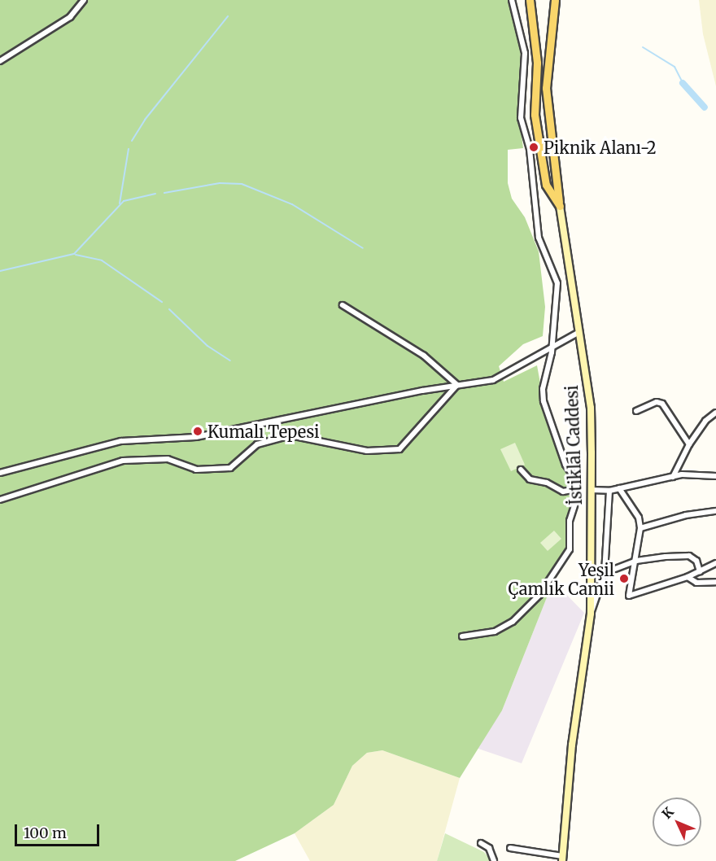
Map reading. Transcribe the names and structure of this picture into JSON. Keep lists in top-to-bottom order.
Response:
{
  "streets": {
    "main road": ["İstiklal Caddesi"]
  },
  "places": ["Piknik Alanı-2", "Kumalı Tepesi", "Yeşil Çamlık Camii"],
  "scale_bar": "100 m",
  "north": "top left"
}
